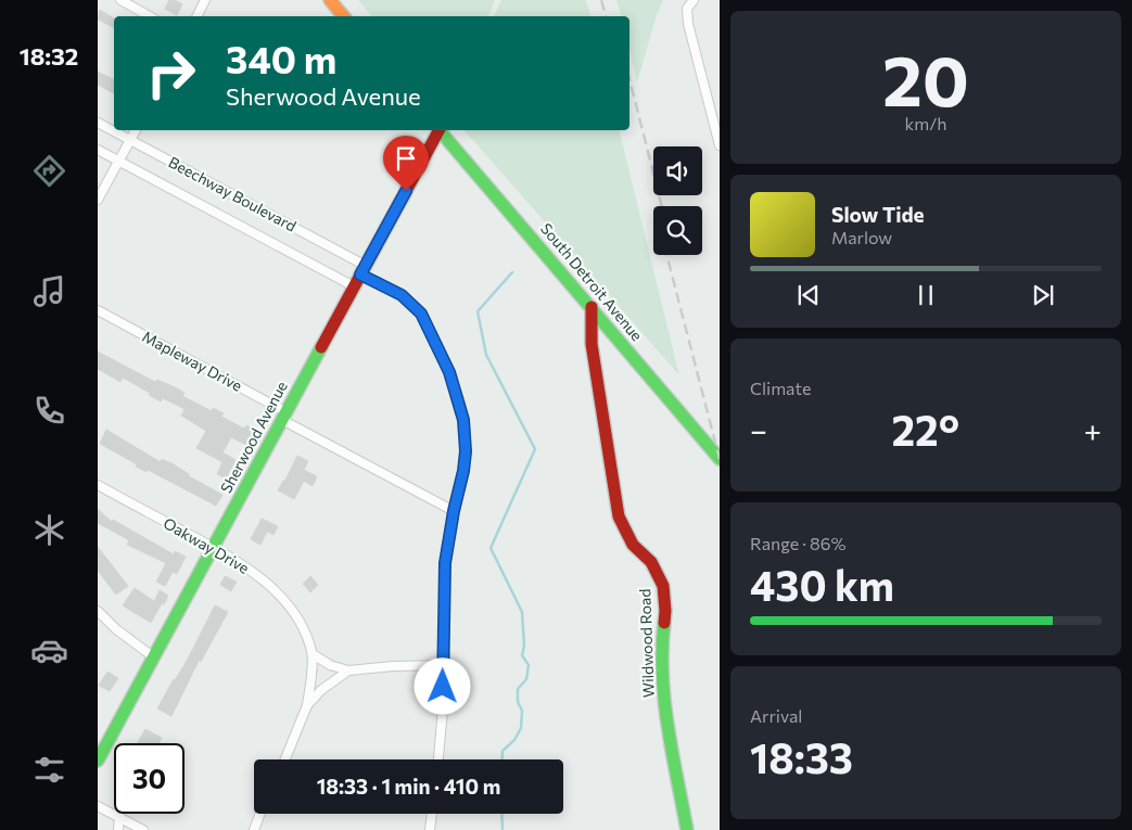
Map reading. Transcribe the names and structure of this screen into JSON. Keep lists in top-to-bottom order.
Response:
{
  "streets": {
    "street": [
      "Beechway Boulevard",
      "South Detroit Avenue",
      "Mapleway Drive",
      "Sherwood Avenue",
      "Oakway Drive",
      "Wildwood Road"
    ]
  },
  "crossings": [
    ["Beechway Boulevard", "Sherwood Avenue"],
    ["South Detroit Avenue", "Wildwood Road"],
    ["Mapleway Drive", "Sherwood Avenue"],
    ["Sherwood Avenue", "Oakway Drive"]
  ],
  "page": {
    "tabs": "18:32",
    "tile": [
      ["20", "km/h"],
      "Climate",
      ["Range · 86%", "430 km"],
      ["Arrival", "18:33"]
    ],
    "turn": ["340 m", "Sherwood Avenue"],
    "song": ["Slow Tide", "Marlow"],
    "heat": ["−", "22°", "+"],
    "limit": "30",
    "trip": "18:33 · 1 min · 410 m"
  }
}
